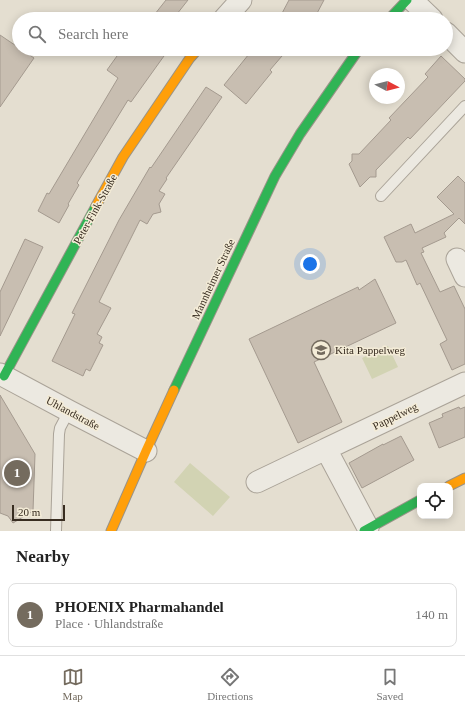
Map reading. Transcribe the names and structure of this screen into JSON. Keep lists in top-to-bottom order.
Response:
{
  "streets": {
    "street": [
      "Peter-Fink-Straße",
      "Mannheimer Straße",
      "Uhlandstraße",
      "Pappelweg"
    ]
  },
  "crossings": [
    ["Peter-Fink-Straße", "Uhlandstraße"],
    ["Mannheimer Straße", "Uhlandstraße"]
  ],
  "places": {
    "school or university": ["Kita Pappelweg"]
  },
  "scale_bar": "20 m",
  "north": "right",
  "page": {
    "search": "Search here",
    "pins": "1",
    "scale": "20 m",
    "heading": "Nearby",
    "list": [
      {
        "mark": "1",
        "name": "PHOENIX Pharmahandel",
        "note": "Place · Uhlandstraße",
        "value": "140 m"
      }
    ],
    "nav": ["Map", "Directions", "Saved"]
  }
}
